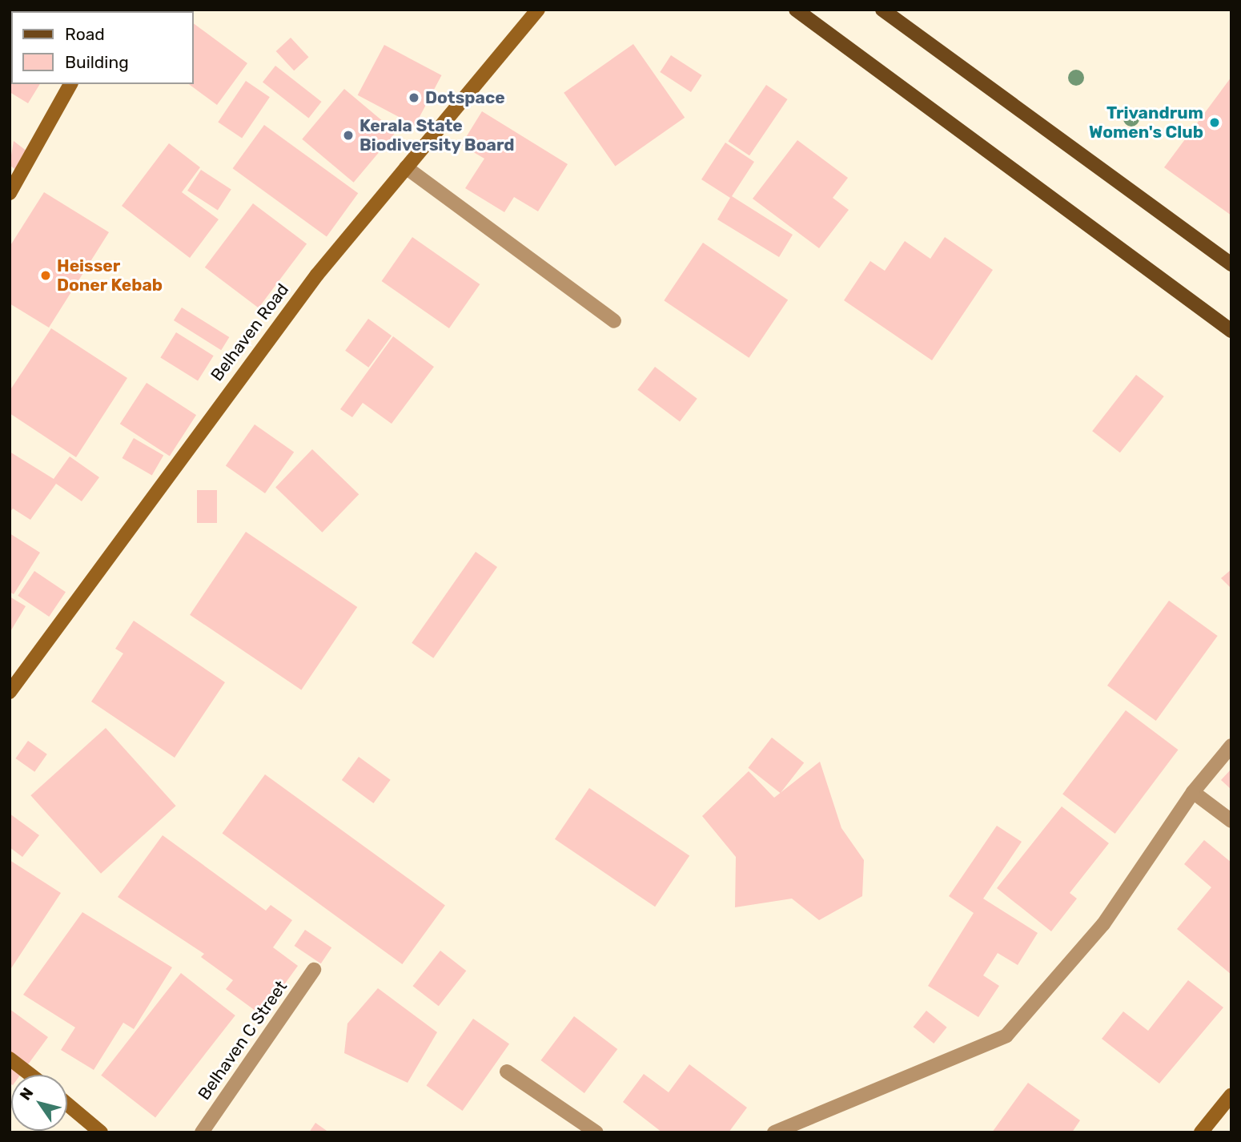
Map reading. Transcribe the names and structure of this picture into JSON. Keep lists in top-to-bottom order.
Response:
{
  "streets": {
    "street": ["Belhaven Road", "Belhaven C Street"]
  },
  "places": [
    "Dotspace",
    "Trivandrum Women's Club",
    "Kerala State Biodiversity Board",
    "Heisser Doner Kebab"
  ],
  "legend": ["Road", "Building"],
  "north": "top left"
}
